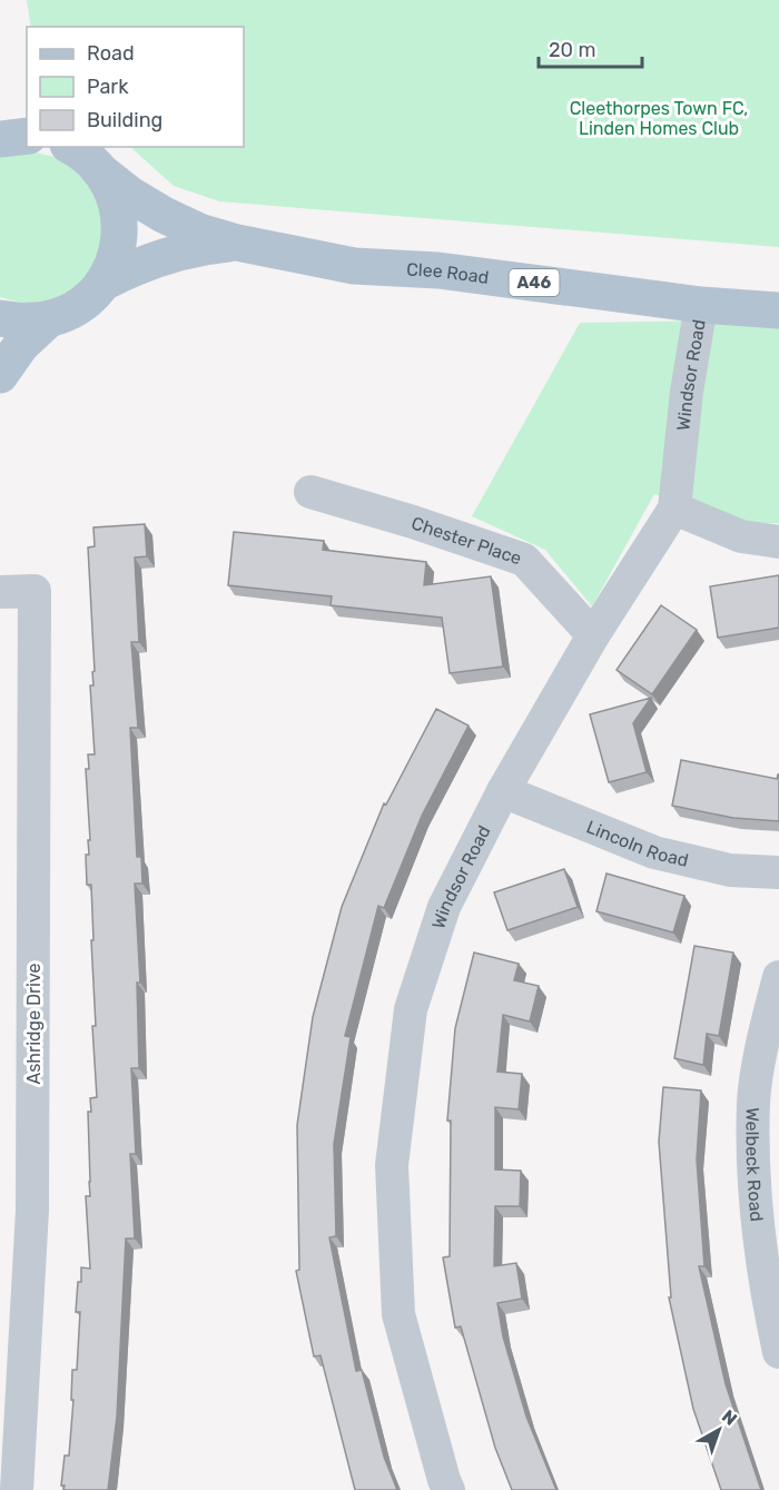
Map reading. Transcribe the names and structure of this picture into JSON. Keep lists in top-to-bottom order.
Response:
{
  "streets": {
    "main road": ["Clee Road", "A46"],
    "street": [
      "Windsor Road",
      "Chester Place",
      "Lincoln Road",
      "Ashridge Drive",
      "Welbeck Road"
    ]
  },
  "crossings": [
    ["Clee Road", "A46"],
    ["Clee Road", "Windsor Road"],
    ["Windsor Road", "Chester Place"],
    ["Windsor Road", "Lincoln Road"]
  ],
  "parks": ["Cleethorpes Town FC, Linden Homes Club"],
  "legend": ["Road", "Park", "Building"],
  "scale_bar": "20 m",
  "north": "top right"
}
